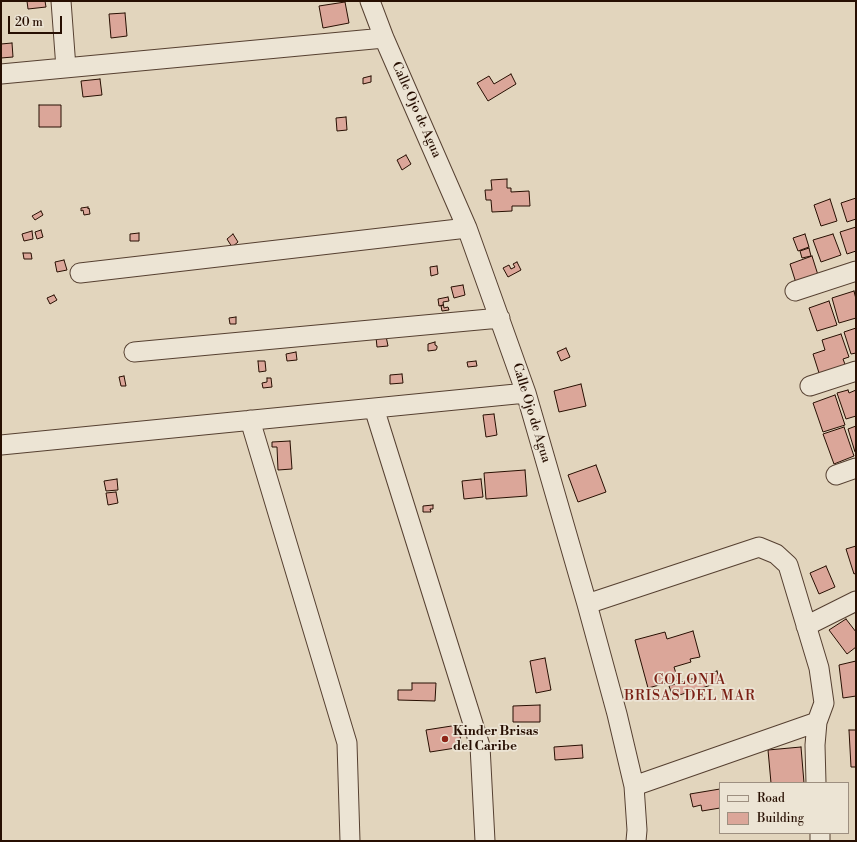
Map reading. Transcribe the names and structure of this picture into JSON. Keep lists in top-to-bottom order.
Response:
{
  "streets": {
    "street": ["Calle Ojo de Agua"]
  },
  "districts": ["COLONIA BRISAS DEL MAR"],
  "places": ["Kinder Brisas del Caribe"],
  "legend": ["Road", "Building"],
  "scale_bar": "20 m"
}
